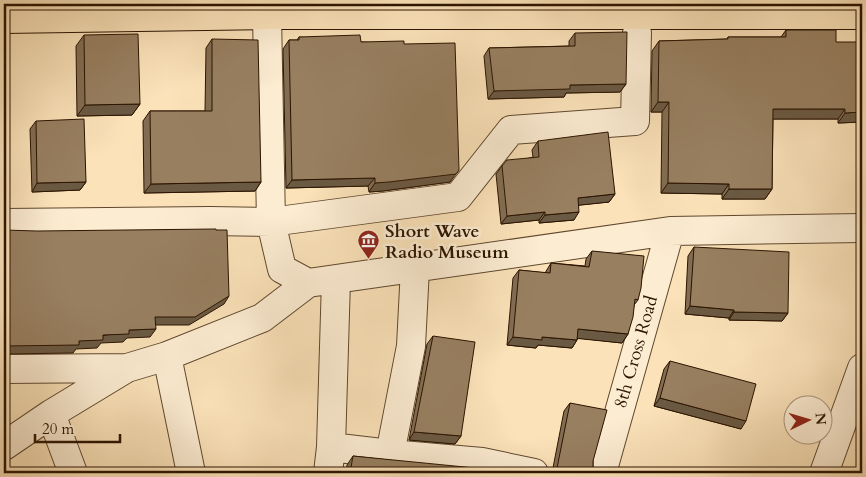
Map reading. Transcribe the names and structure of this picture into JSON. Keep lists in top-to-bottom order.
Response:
{
  "streets": {
    "street": ["8th Cross Road"]
  },
  "places": {
    "museum": ["Short Wave Radio Museum"]
  },
  "scale_bar": "20 m",
  "north": "right"
}
